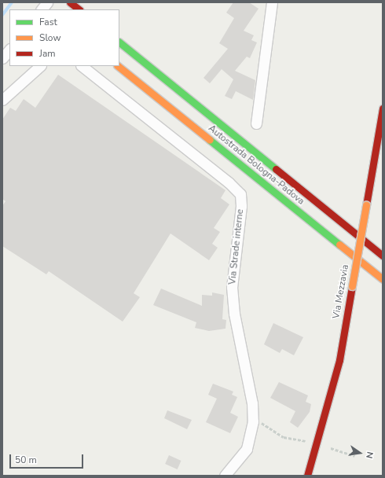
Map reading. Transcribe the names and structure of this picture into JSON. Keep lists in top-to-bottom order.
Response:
{
  "streets": {
    "main road": ["Autostrada Bologna-Padova", "Via Mezzavia"],
    "street": ["Via Strade interne"]
  },
  "legend": ["Fast", "Slow", "Jam"],
  "scale_bar": "50 m",
  "north": "right"
}
